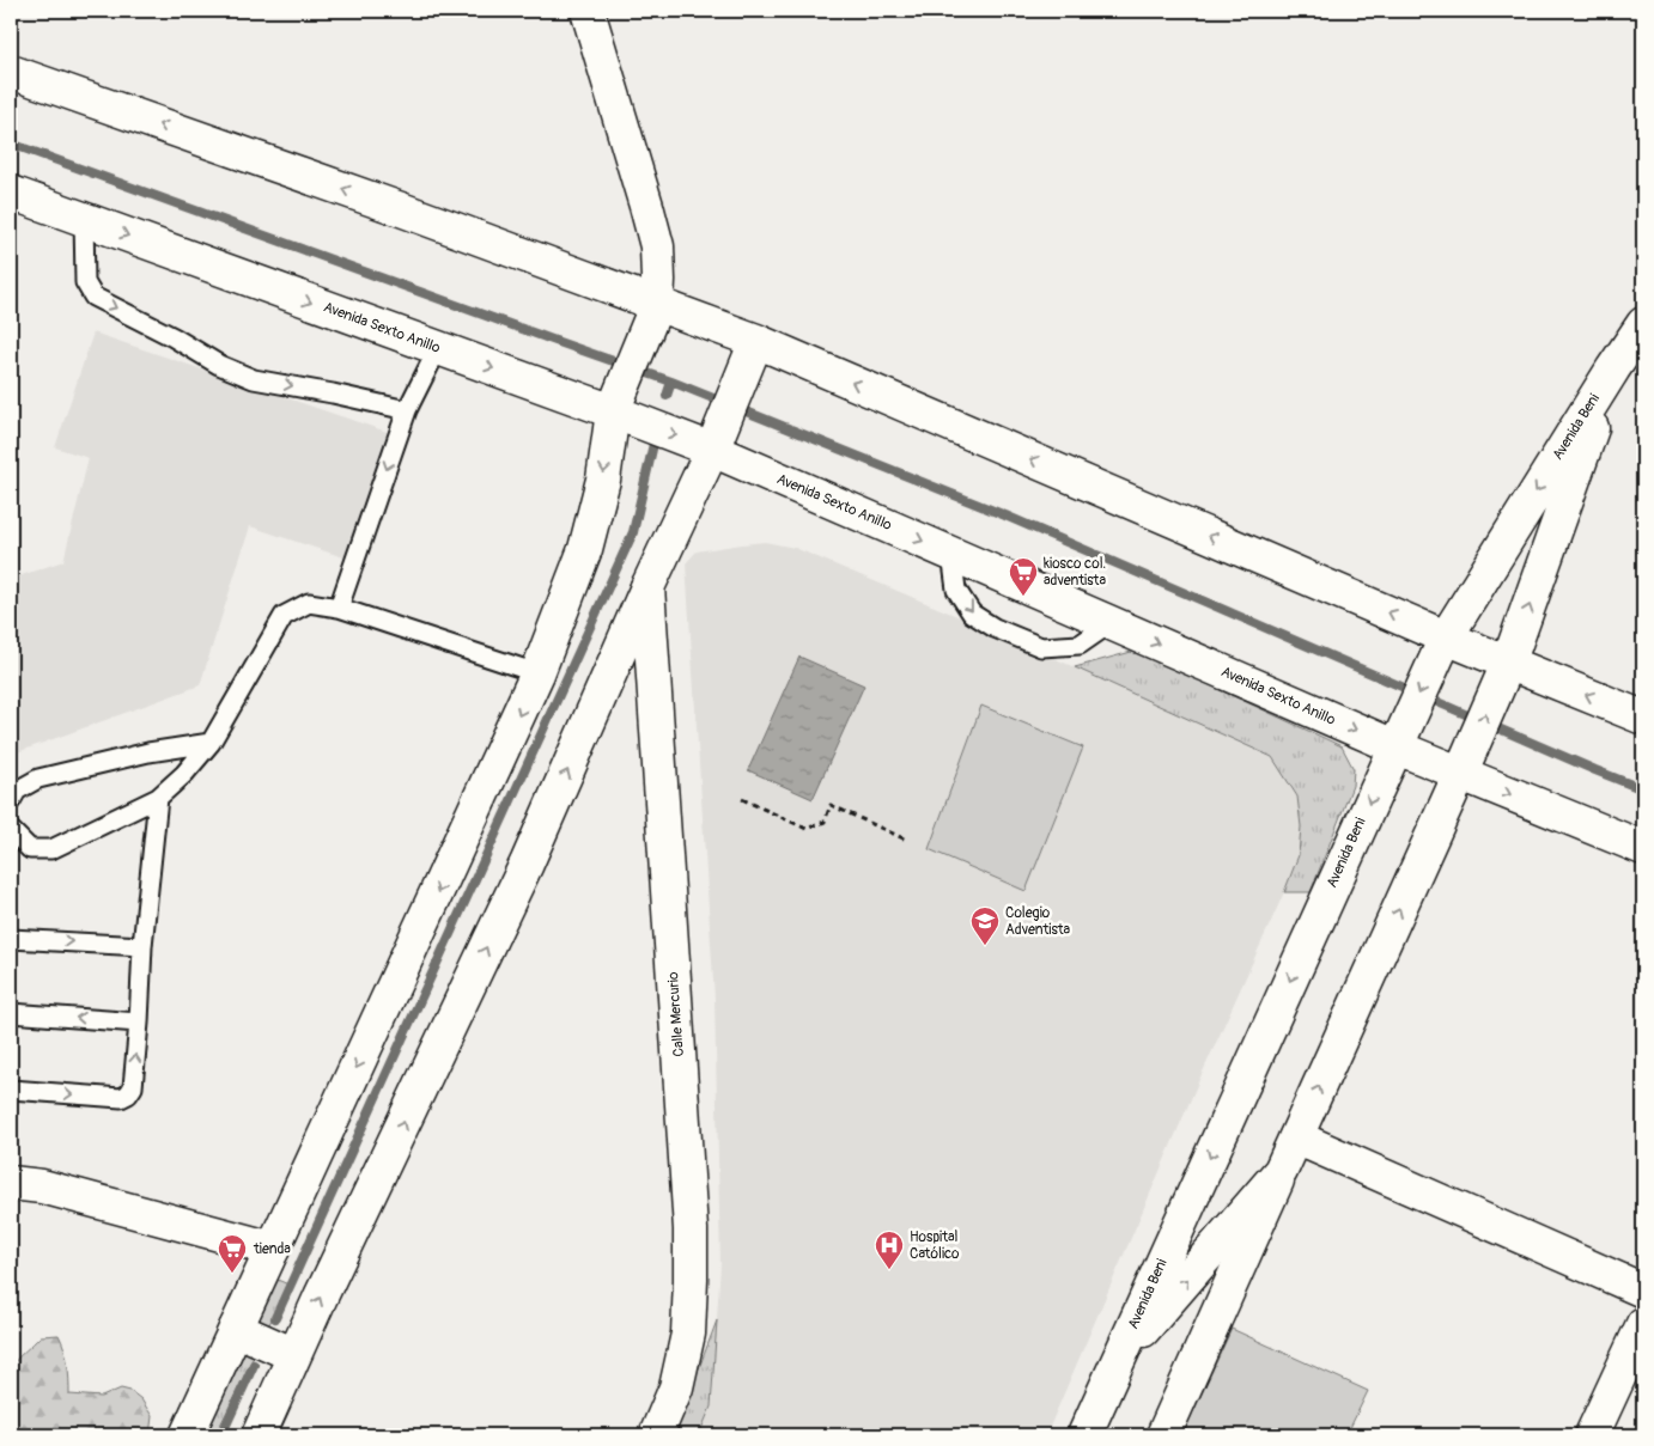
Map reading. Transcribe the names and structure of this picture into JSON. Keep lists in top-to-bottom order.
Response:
{
  "streets": {
    "street": ["Avenida Sexto Anillo", "Avenida Beni", "Calle Mercurio"]
  },
  "crossings": [
    ["Avenida Sexto Anillo", "Avenida Beni"]
  ],
  "places": {
    "supermarket": ["kiosco col. adventista", "tienda"],
    "school or university": ["Colegio Adventista"],
    "hospital": ["Hospital Católico"]
  }
}
